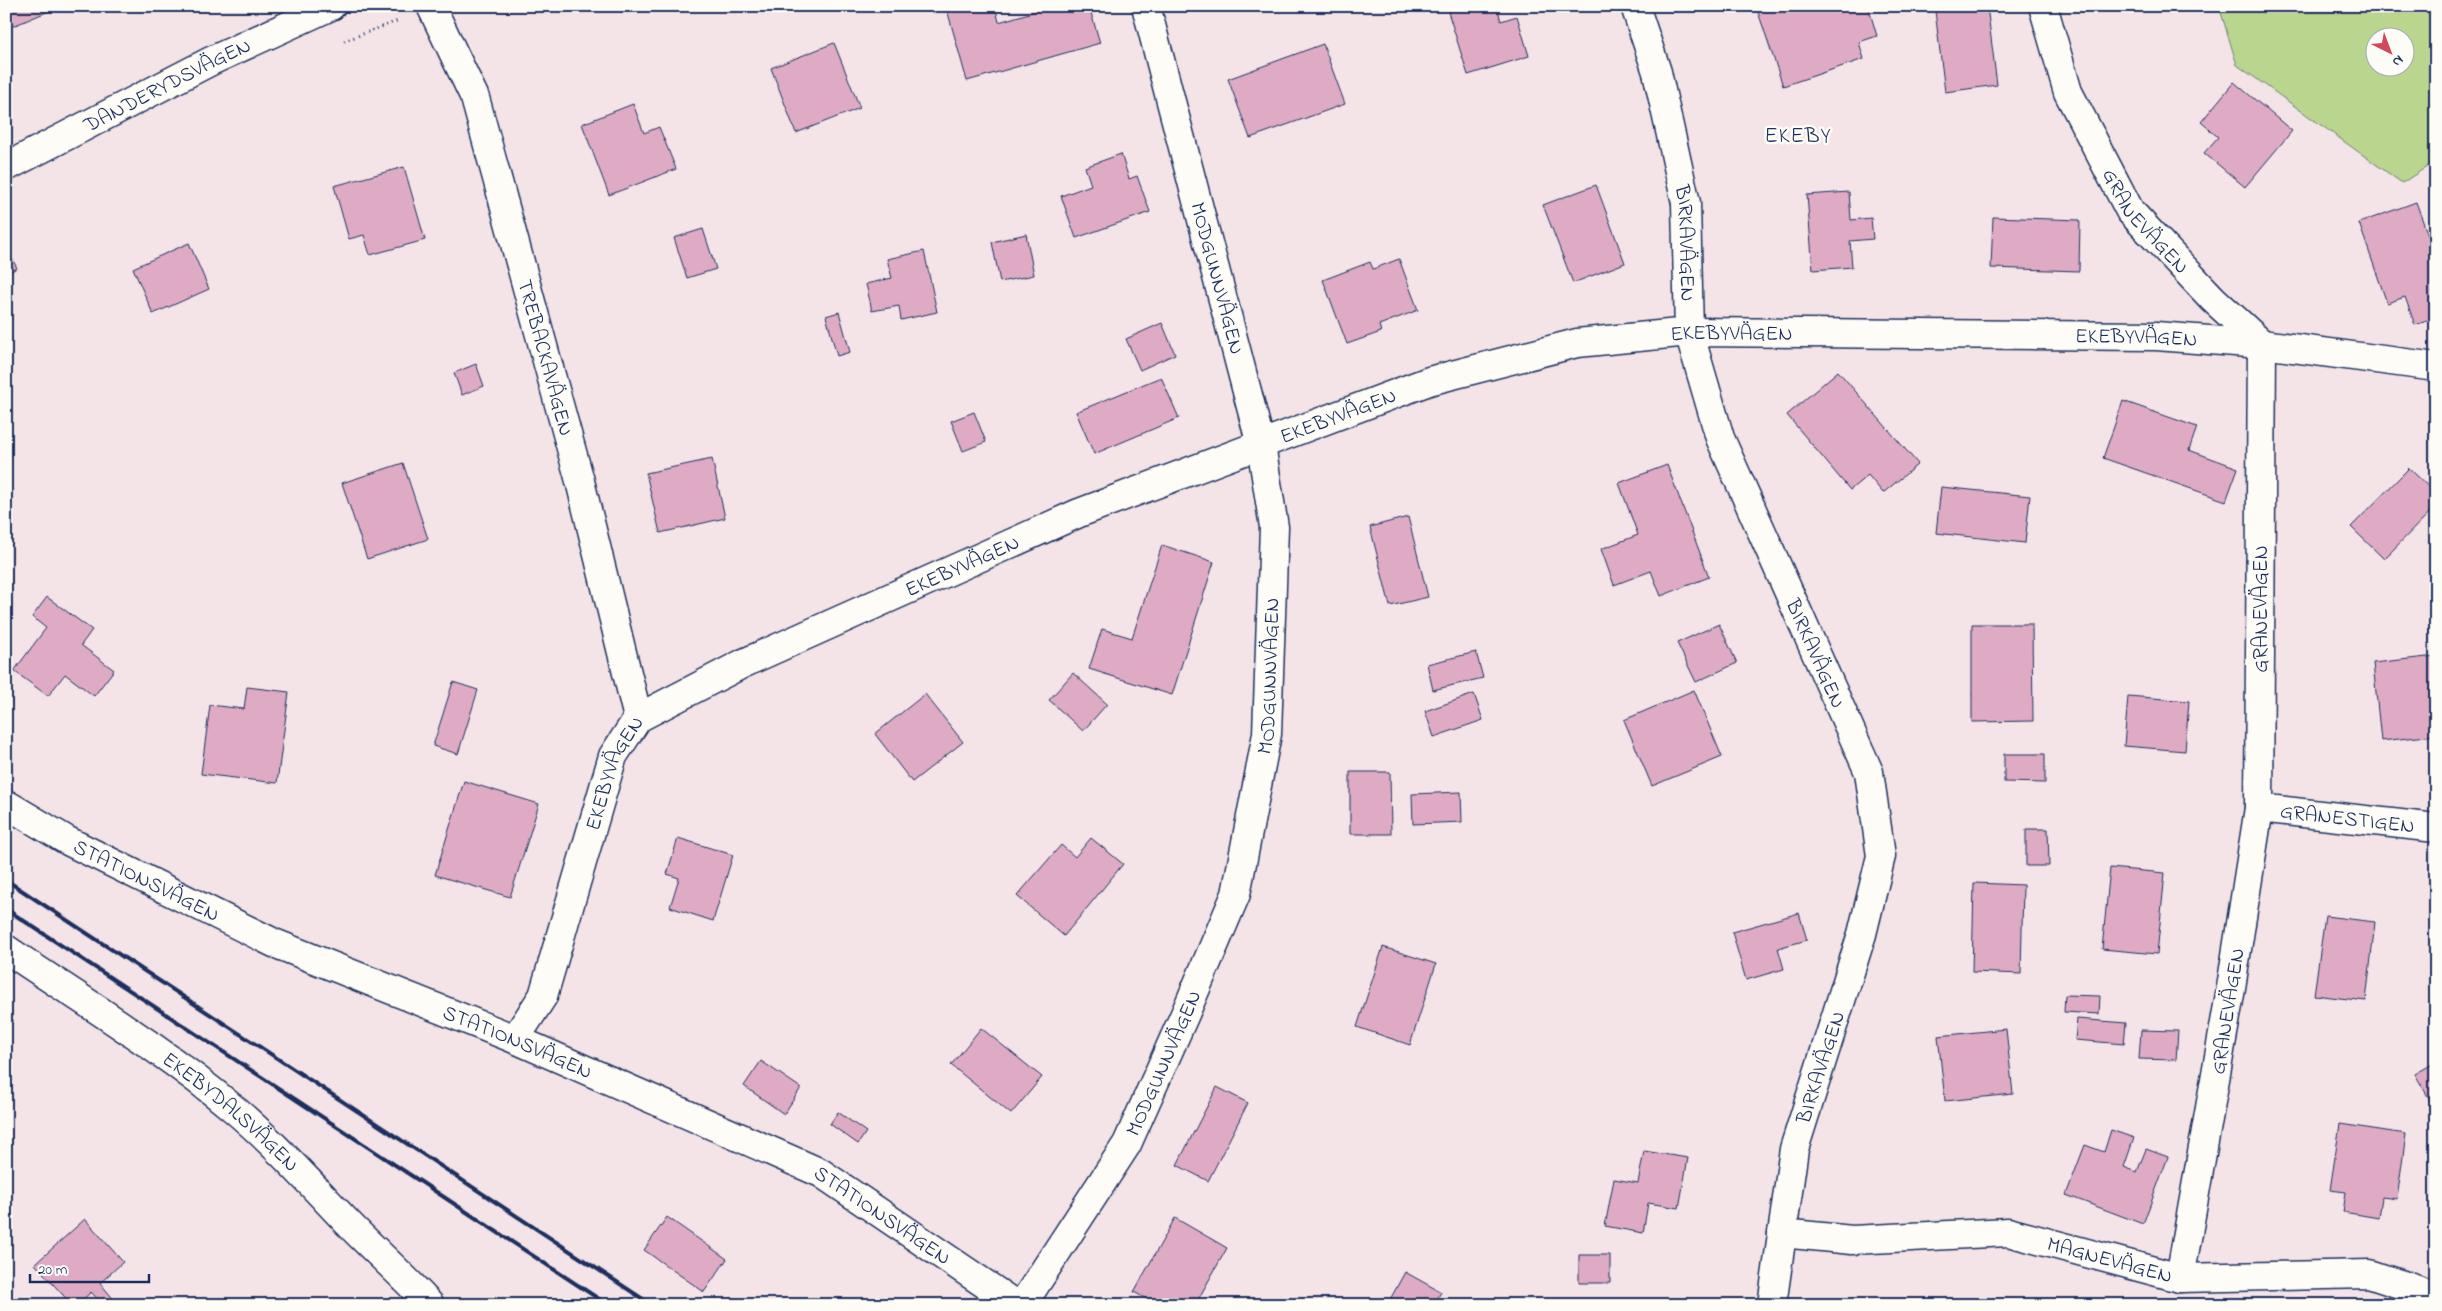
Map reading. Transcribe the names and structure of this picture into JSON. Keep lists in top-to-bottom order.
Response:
{
  "streets": {
    "street": [
      "DANDERYDSVÄGEN",
      "GRANEVÄGEN",
      "BIRKAVÄGEN",
      "MODGUNNVÄGEN",
      "EKEBYVÄGEN",
      "TREBACKAVÄGEN",
      "GRANESTIGEN",
      "STATIONSVÄGEN",
      "EKEBYDALSVÄGEN",
      "MAGNEVÄGEN"
    ]
  },
  "crossings": [
    ["GRANEVÄGEN", "EKEBYVÄGEN"],
    ["GRANEVÄGEN", "GRANESTIGEN"],
    ["GRANEVÄGEN", "MAGNEVÄGEN"],
    ["BIRKAVÄGEN", "EKEBYVÄGEN"],
    ["BIRKAVÄGEN", "MAGNEVÄGEN"],
    ["MODGUNNVÄGEN", "EKEBYVÄGEN"],
    ["EKEBYVÄGEN", "TREBACKAVÄGEN"],
    ["EKEBYVÄGEN", "STATIONSVÄGEN"]
  ],
  "districts": ["EKEBY"],
  "scale_bar": "20 m",
  "north": "bottom right"
}
